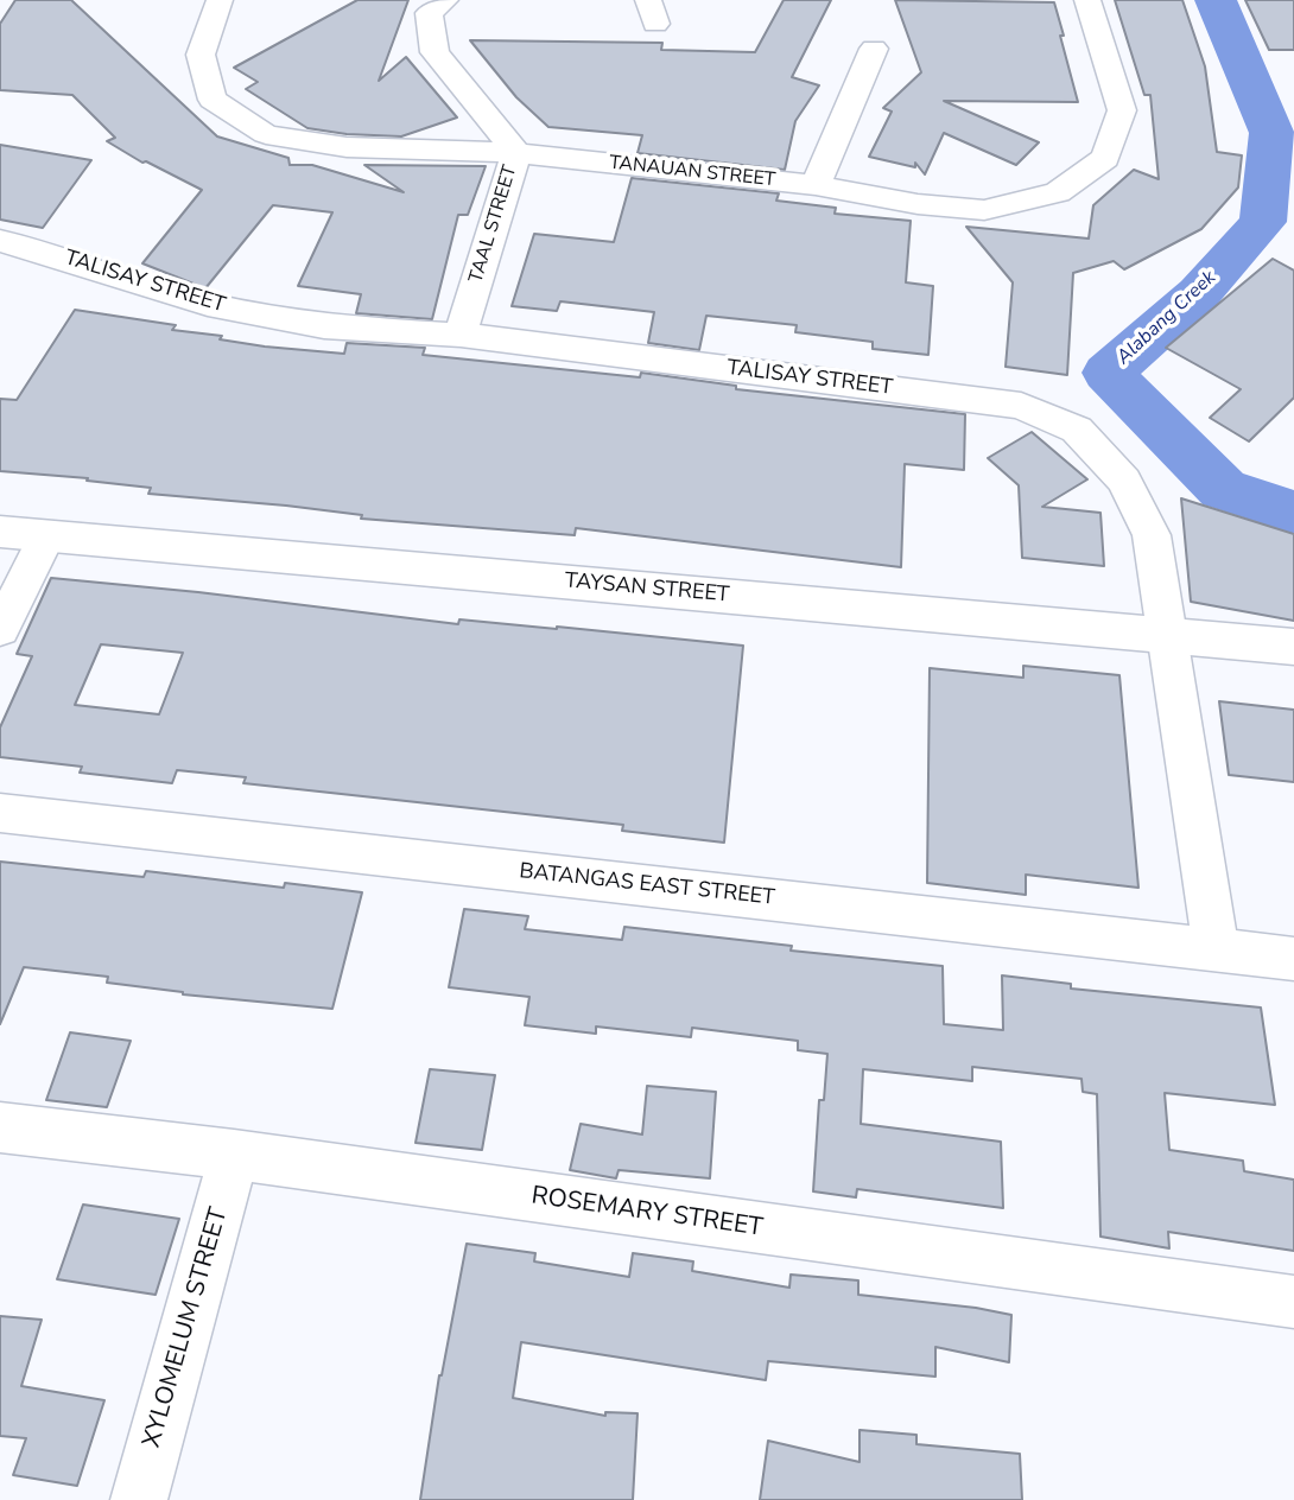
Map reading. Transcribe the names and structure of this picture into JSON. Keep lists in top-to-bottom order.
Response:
{
  "streets": {
    "street": [
      "TANAUAN STREET",
      "TAAL STREET",
      "TALISAY STREET",
      "TAYSAN STREET",
      "BATANGAS EAST STREET",
      "ROSEMARY STREET",
      "XYLOMELUM STREET"
    ]
  },
  "crossings": [
    ["TANAUAN STREET", "TAAL STREET"],
    ["TAAL STREET", "TALISAY STREET"],
    ["TALISAY STREET", "TAYSAN STREET"],
    ["TALISAY STREET", "BATANGAS EAST STREET"],
    ["ROSEMARY STREET", "XYLOMELUM STREET"]
  ],
  "water": ["Alabang Creek"]
}
